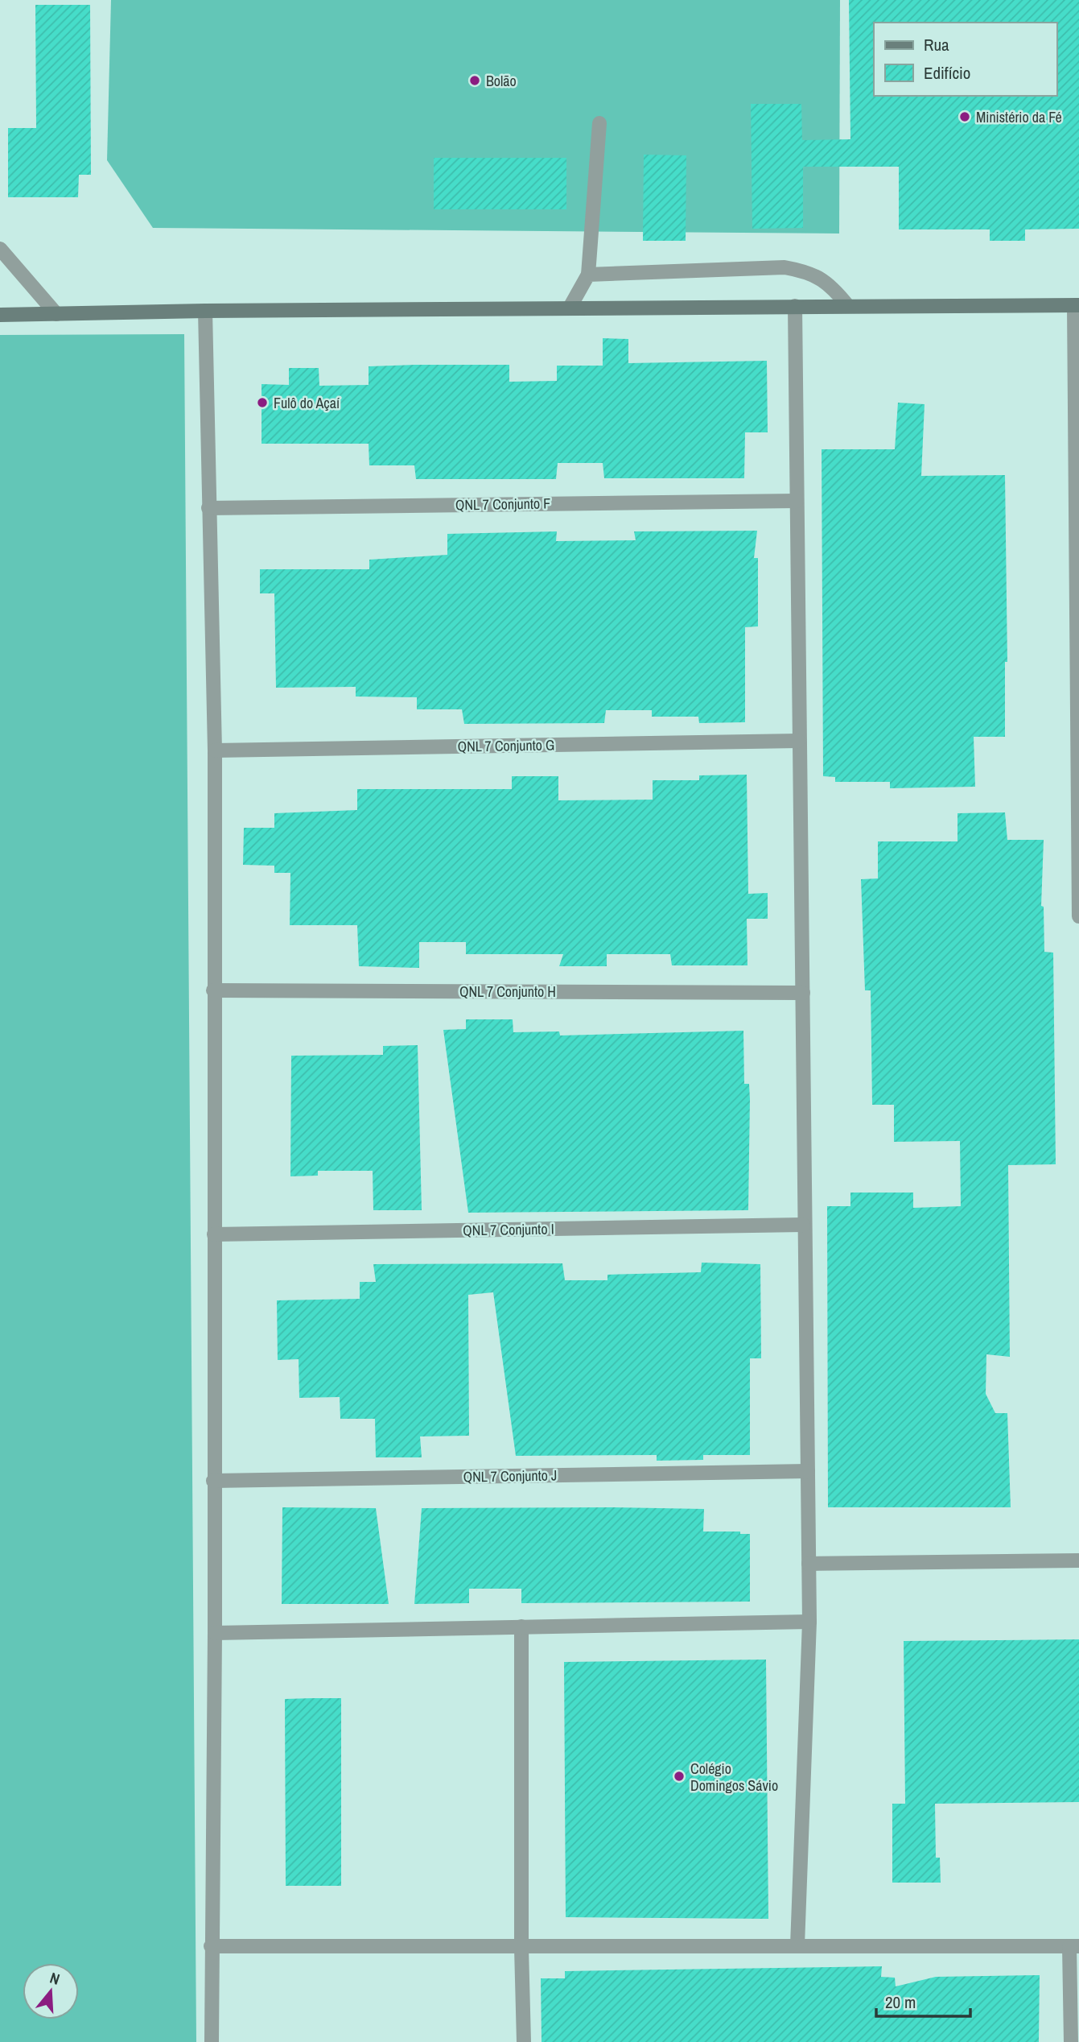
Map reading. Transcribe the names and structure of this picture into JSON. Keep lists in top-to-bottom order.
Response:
{
  "streets": {
    "street": [
      "QNL 7 Conjunto F",
      "QNL 7 Conjunto G",
      "QNL 7 Conjunto H",
      "QNL 7 Conjunto I",
      "QNL 7 Conjunto J"
    ]
  },
  "places": [
    "Bolão",
    "Ministério da Fé",
    "Fulô do Açaí",
    "Colégio Domingos Sávio"
  ],
  "legend": ["Rua", "Edifício"],
  "scale_bar": "20 m",
  "north": "top"
}
